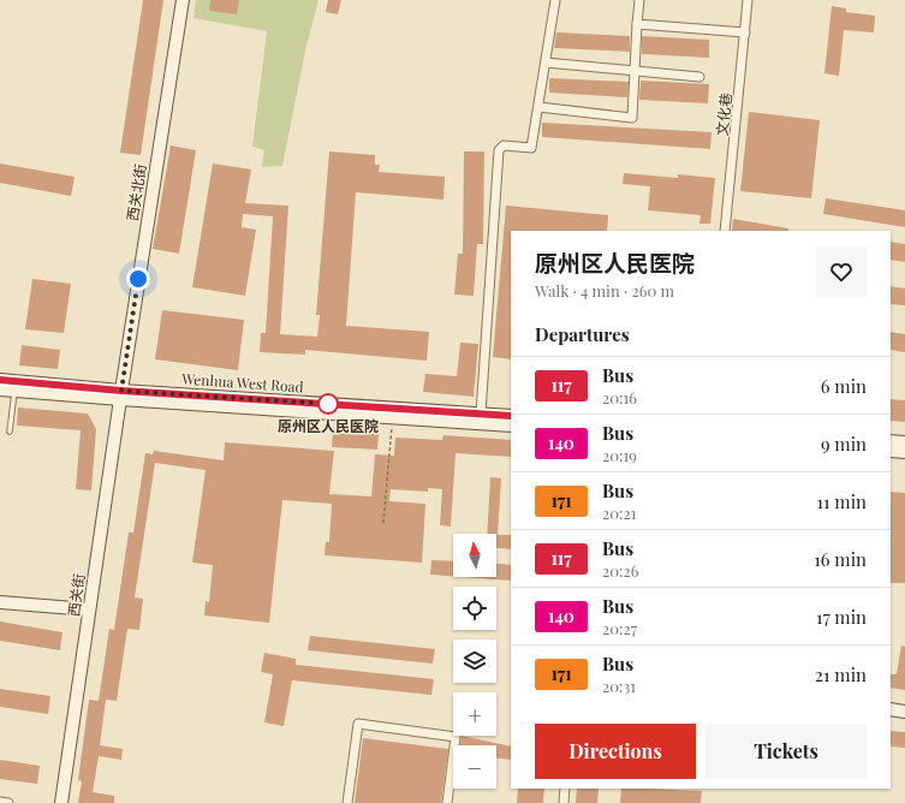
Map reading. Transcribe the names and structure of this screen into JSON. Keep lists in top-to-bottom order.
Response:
{
  "streets": {
    "main road": ["西关北街", "Wenhua West Road", "西关街"],
    "street": ["文化巷"]
  },
  "crossings": [
    ["西关北街", "Wenhua West Road"],
    ["西关北街", "西关街"],
    ["Wenhua West Road", "西关街"]
  ],
  "places": ["原州区人民医院"],
  "lines": ["bus line 117"],
  "north": "top",
  "page": {
    "heading": [
      ["原州区人民医院", "Walk · 4 min · 260 m"],
      "Departures"
    ],
    "list": [
      {
        "mark": "117",
        "name": "Bus",
        "note": "20:16",
        "value": "6 min"
      },
      {
        "mark": "140",
        "name": "Bus",
        "note": "20:19",
        "value": "9 min"
      },
      {
        "mark": "171",
        "name": "Bus",
        "note": "20:21",
        "value": "11 min"
      },
      {
        "mark": "117",
        "name": "Bus",
        "note": "20:26",
        "value": "16 min"
      },
      {
        "mark": "140",
        "name": "Bus",
        "note": "20:27",
        "value": "17 min"
      },
      {
        "mark": "171",
        "name": "Bus",
        "note": "20:31",
        "value": "21 min"
      }
    ],
    "map_buttons": ["+", "−"],
    "buttons": ["Directions", "Tickets"]
  }
}
